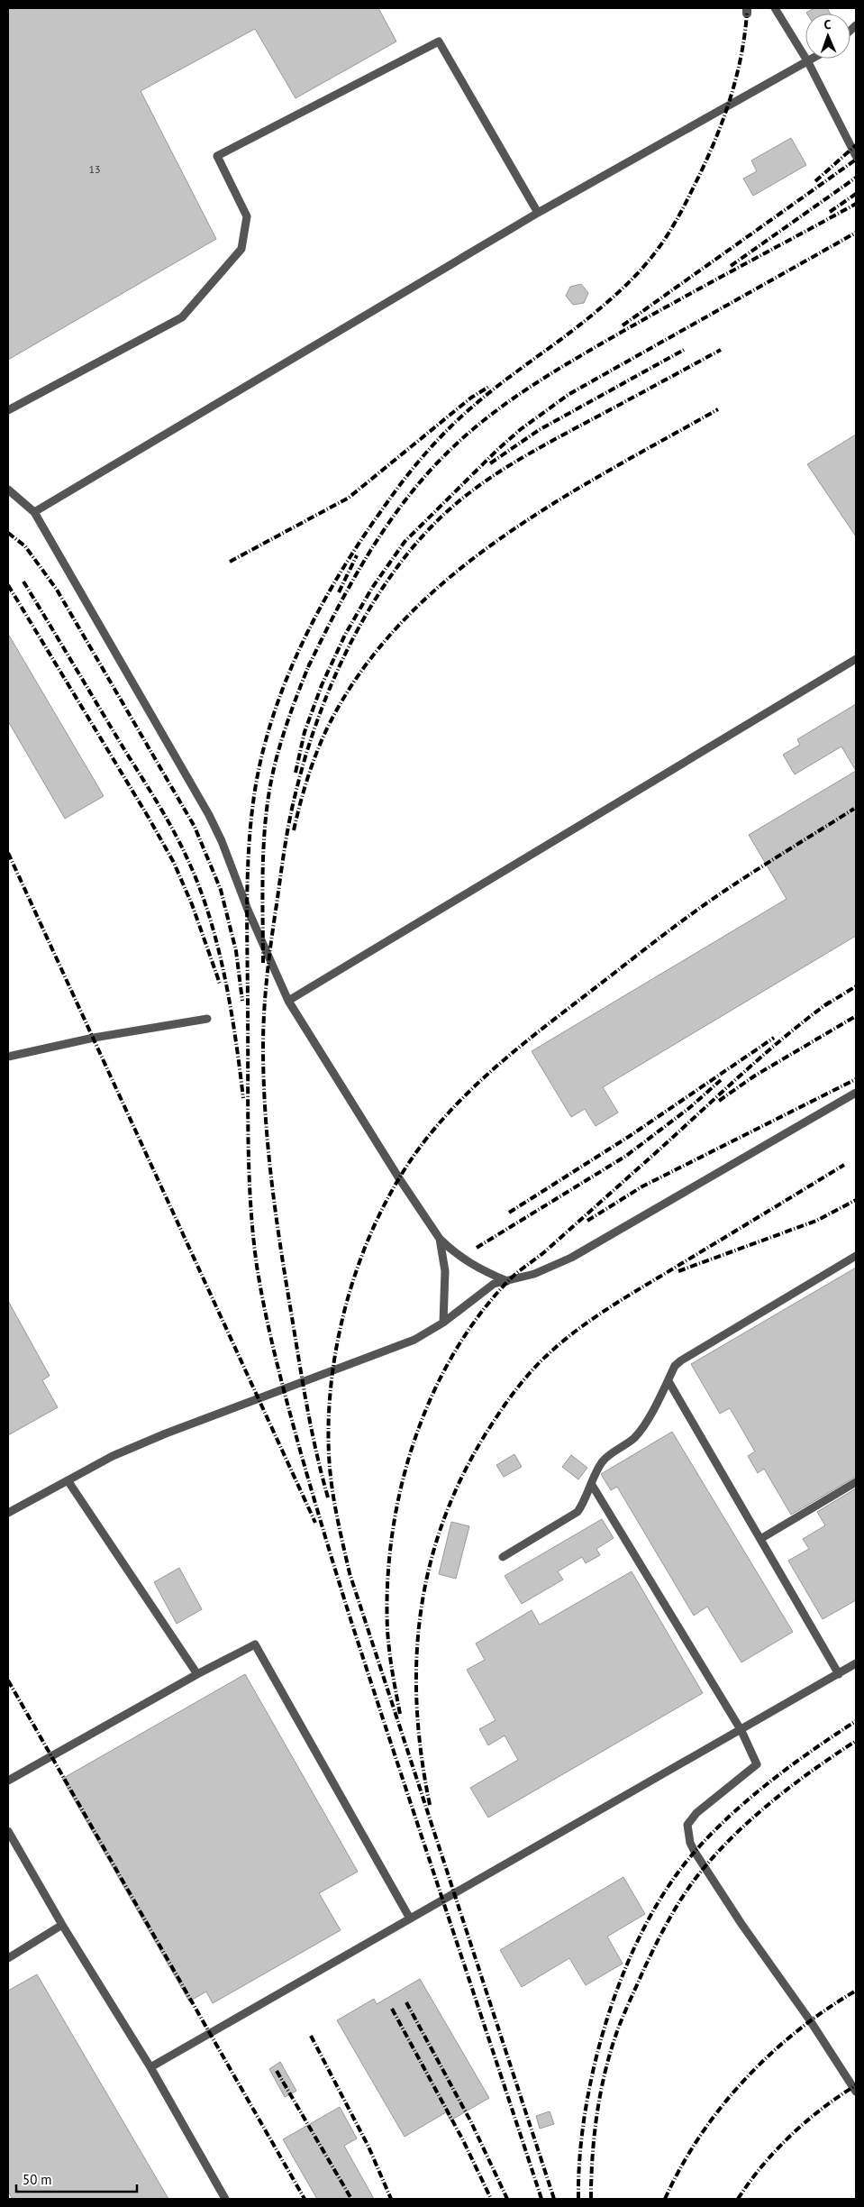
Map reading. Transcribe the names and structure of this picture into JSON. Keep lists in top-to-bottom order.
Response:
{
  "house_numbers": ["13"],
  "scale_bar": "50 m",
  "north": "top"
}
